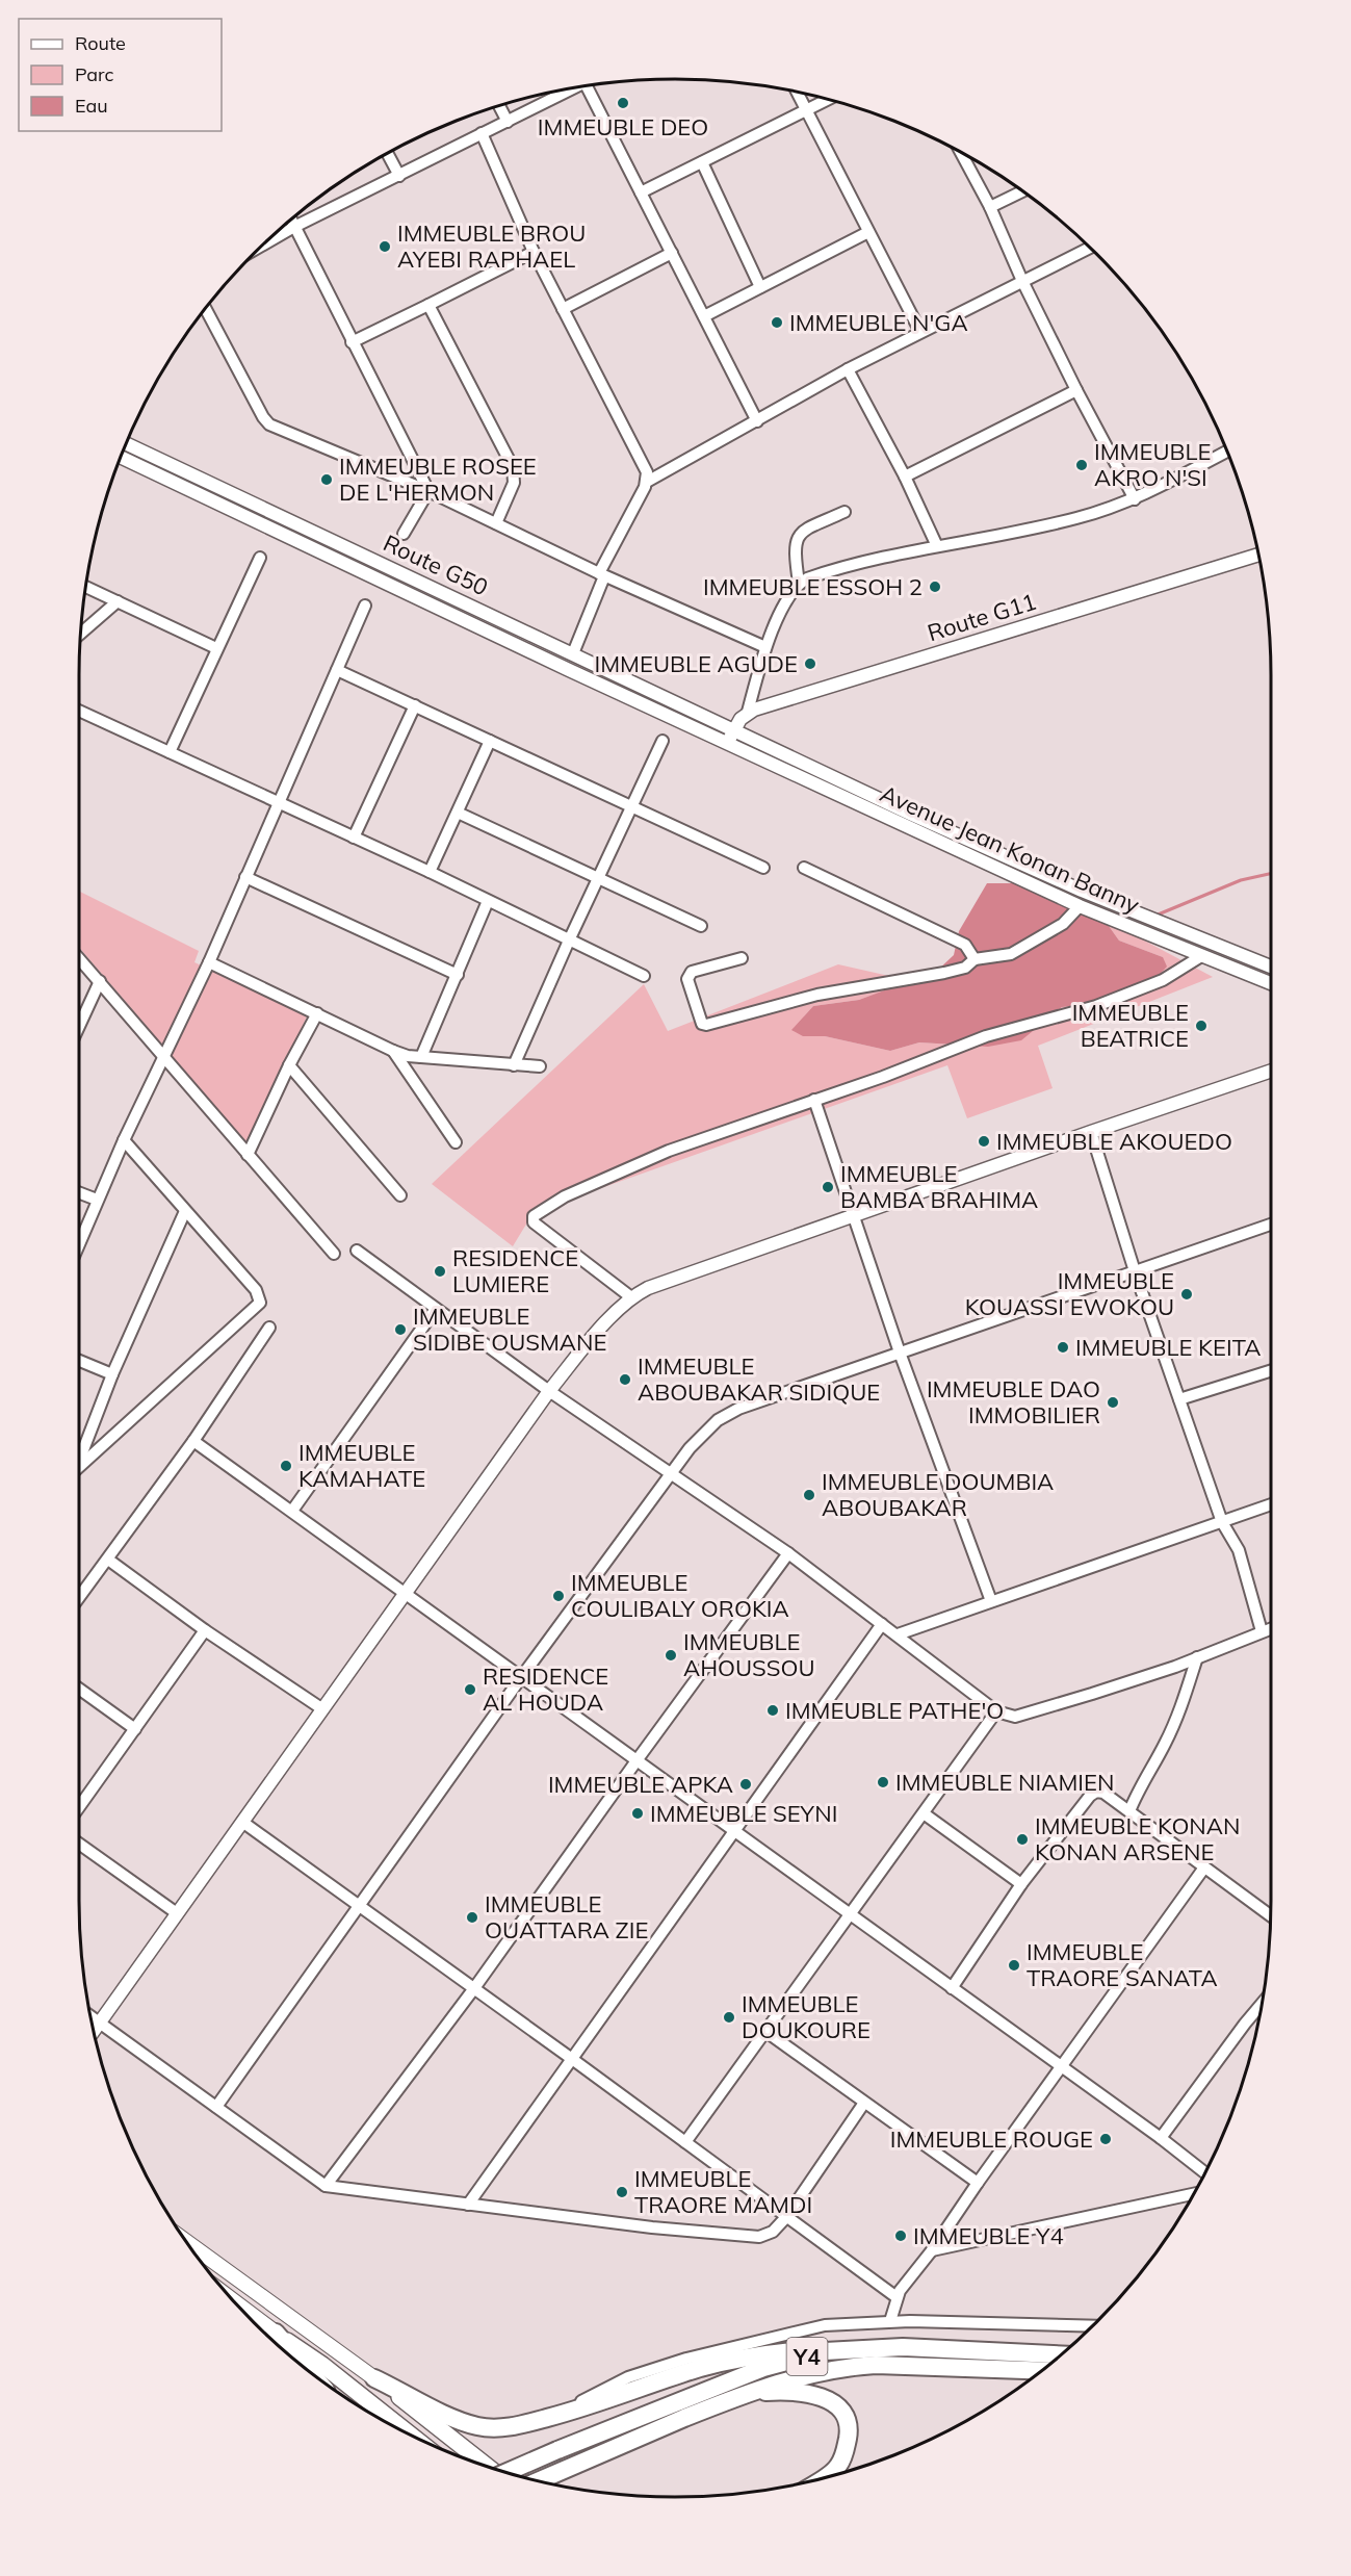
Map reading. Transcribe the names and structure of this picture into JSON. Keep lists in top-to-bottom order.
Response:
{
  "streets": {
    "highway": ["Y4"],
    "street": ["Route G50", "Route G11", "Avenue Jean Konan Banny"]
  },
  "crossings": [
    ["Route G50", "Avenue Jean Konan Banny"]
  ],
  "places": [
    "IMMEUBLE DEO",
    "IMMEUBLE BROU AYEBI RAPHAEL",
    "IMMEUBLE N'GA",
    "IMMEUBLE AKRO N'SI",
    "IMMEUBLE ROSEE DE L'HERMON",
    "IMMEUBLE ESSOH 2",
    "IMMEUBLE AGUDE",
    "IMMEUBLE BEATRICE",
    "IMMEUBLE AKOUEDO",
    "IMMEUBLE BAMBA BRAHIMA",
    "RESIDENCE LUMIERE",
    "IMMEUBLE KOUASSI EWOKOU",
    "IMMEUBLE SIDIBE OUSMANE",
    "IMMEUBLE KEITA",
    "IMMEUBLE ABOUBAKAR SIDIQUE",
    "IMMEUBLE DAO IMMOBILIER",
    "IMMEUBLE KAMAHATE",
    "IMMEUBLE DOUMBIA ABOUBAKAR",
    "IMMEUBLE COULIBALY OROKIA",
    "IMMEUBLE AHOUSSOU",
    "RESIDENCE AL HOUDA",
    "IMMEUBLE PATHE'O",
    "IMMEUBLE NIAMIEN",
    "IMMEUBLE APKA",
    "IMMEUBLE SEYNI",
    "IMMEUBLE KONAN KONAN ARSENE",
    "IMMEUBLE OUATTARA ZIE",
    "IMMEUBLE TRAORE SANATA",
    "IMMEUBLE DOUKOURE",
    "IMMEUBLE ROUGE",
    "IMMEUBLE TRAORE MAMDI",
    "IMMEUBLE Y4"
  ],
  "legend": ["Route", "Parc", "Eau"]
}
